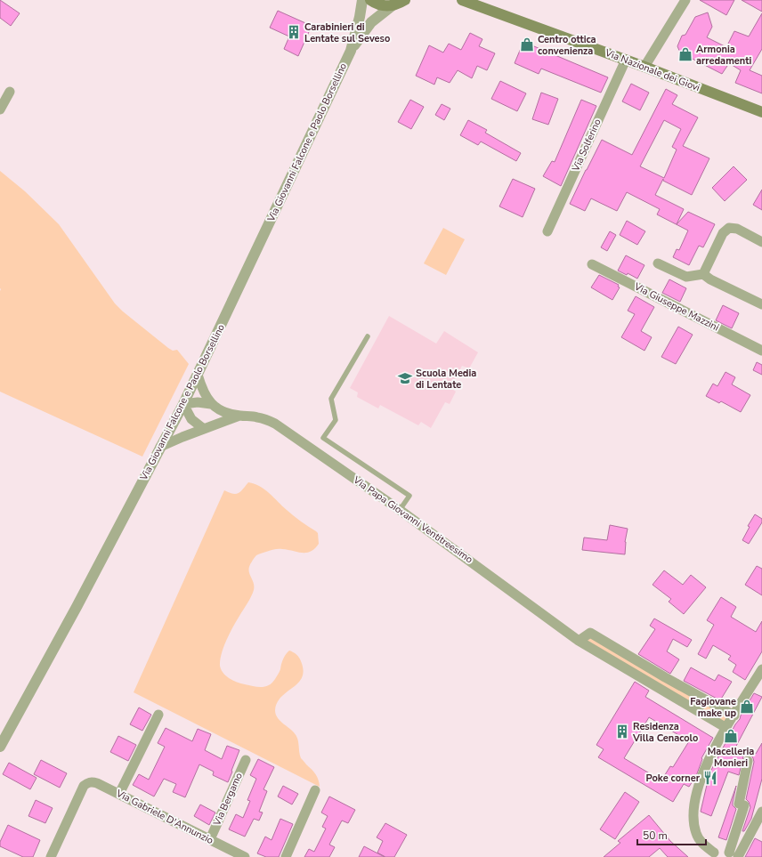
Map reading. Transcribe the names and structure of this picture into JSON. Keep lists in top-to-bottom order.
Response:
{
  "streets": {
    "main road": ["Via Nazionale dei Giovi"],
    "street": [
      "Via Giovanni Falcone e Paolo Borsellino",
      "Via Solferino",
      "Via Giuseppe Mazzini",
      "Via Papa Giovanni Ventitreesimo",
      "Via Bergamo",
      "Via Gabriele D'Annunzio"
    ]
  },
  "crossings": [
    ["Via Nazionale dei Giovi", "Via Solferino"],
    ["Via Giovanni Falcone e Paolo Borsellino", "Via Papa Giovanni Ventitreesimo"],
    ["Via Bergamo", "Via Gabriele D'Annunzio"]
  ],
  "places": {
    "building": ["Carabinieri di Lentate sul Seveso", "Residenza Villa Cenacolo"],
    "shop": [
      "Centro ottica convenienza",
      "Armonia arredamenti",
      "Fagiovane make up",
      "Macelleria Monieri"
    ],
    "school or university": ["Scuola Media di Lentate"],
    "restaurant": ["Poke corner"]
  },
  "scale_bar": "50 m"
}
